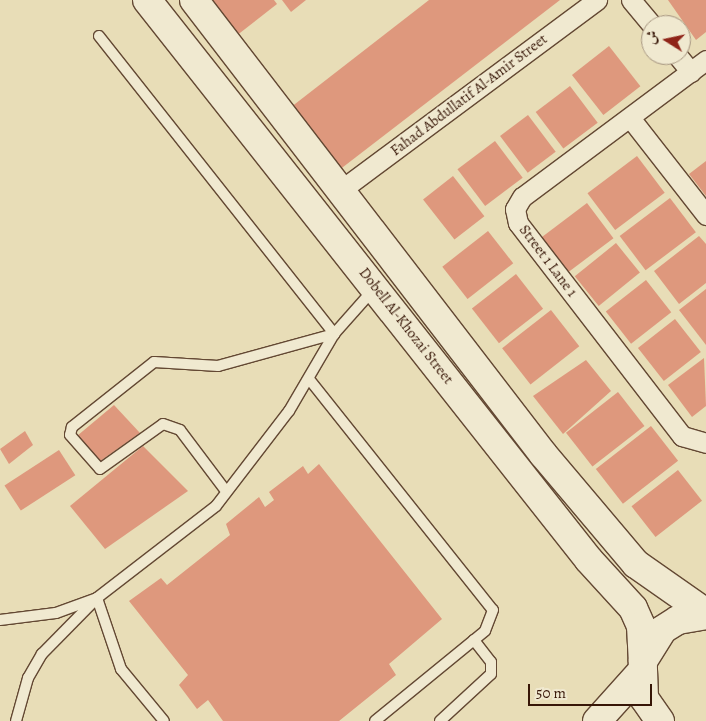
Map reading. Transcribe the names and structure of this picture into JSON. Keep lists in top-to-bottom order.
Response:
{
  "streets": {
    "main road": ["Dobell Al-Khozai Street"],
    "street": ["Fahad Abdullatif Al-Amir Street", "Street 1 Lane 1"]
  },
  "crossings": [
    ["Fahad Abdullatif Al-Amir Street", "Dobell Al-Khozai Street"]
  ],
  "scale_bar": "50 m",
  "north": "left"
}
